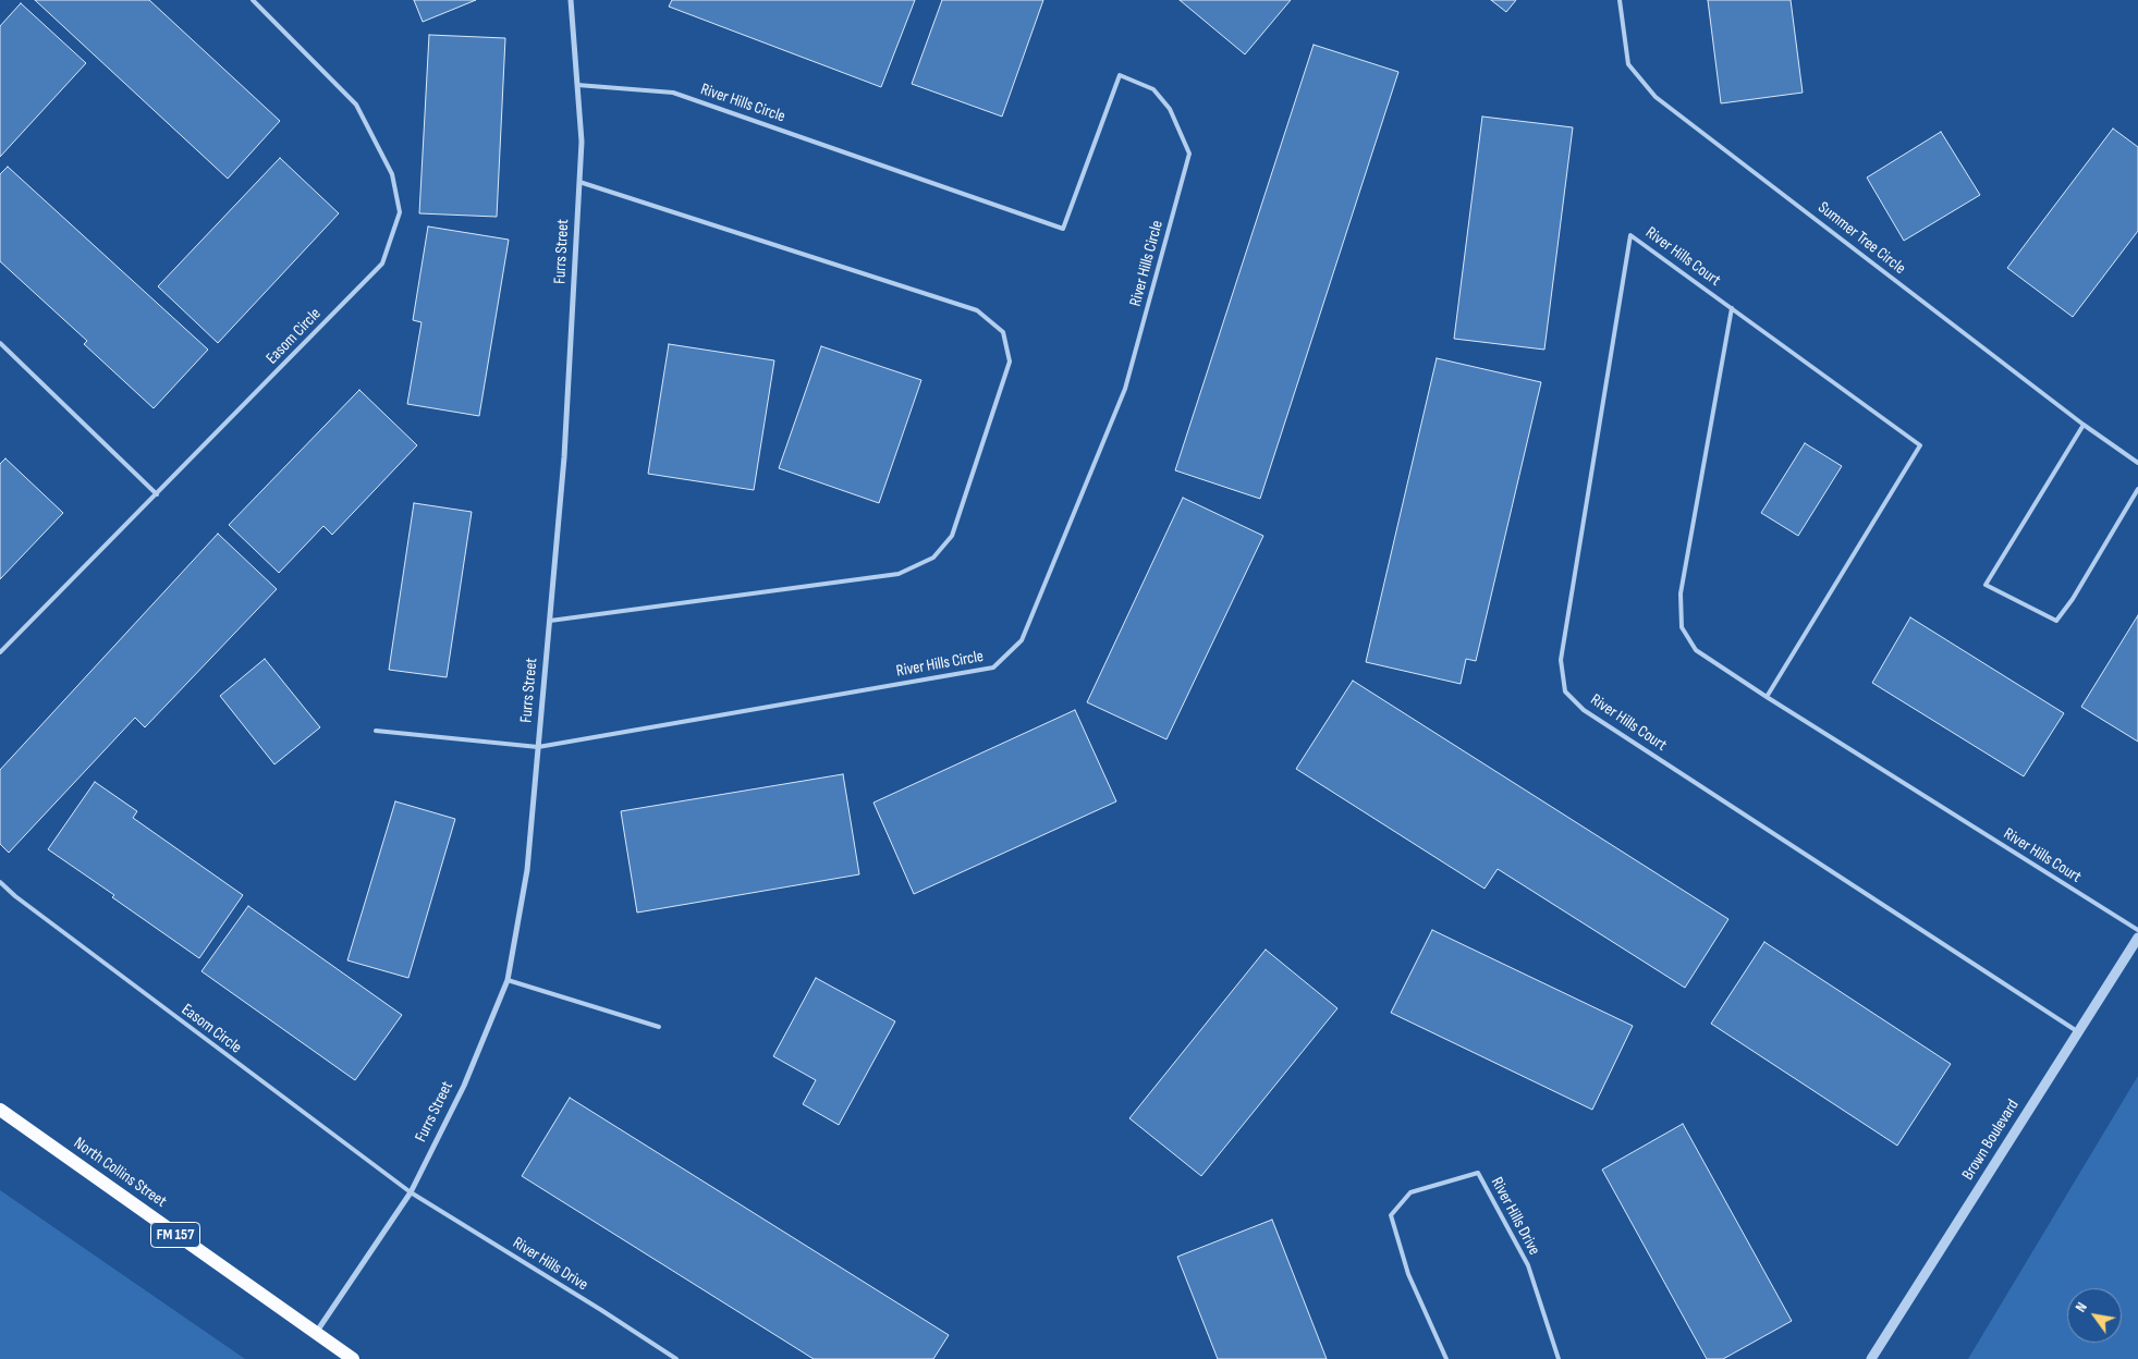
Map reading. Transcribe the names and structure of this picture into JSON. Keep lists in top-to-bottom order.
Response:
{
  "streets": {
    "main road": ["North Collins Street", "FM 157"],
    "street": ["Furrs Street", "Brown Boulevard"],
    "lane": [
      "River Hills Circle",
      "Summer Tree Circle",
      "River Hills Court",
      "Easom Circle",
      "River Hills Drive"
    ]
  },
  "crossings": [
    ["River Hills Circle", "Furrs Street"],
    ["Furrs Street", "Easom Circle"],
    ["Furrs Street", "North Collins Street"],
    ["Furrs Street", "River Hills Drive"],
    ["River Hills Court", "Brown Boulevard"],
    ["Easom Circle", "River Hills Drive"]
  ],
  "north": "top left"
}
